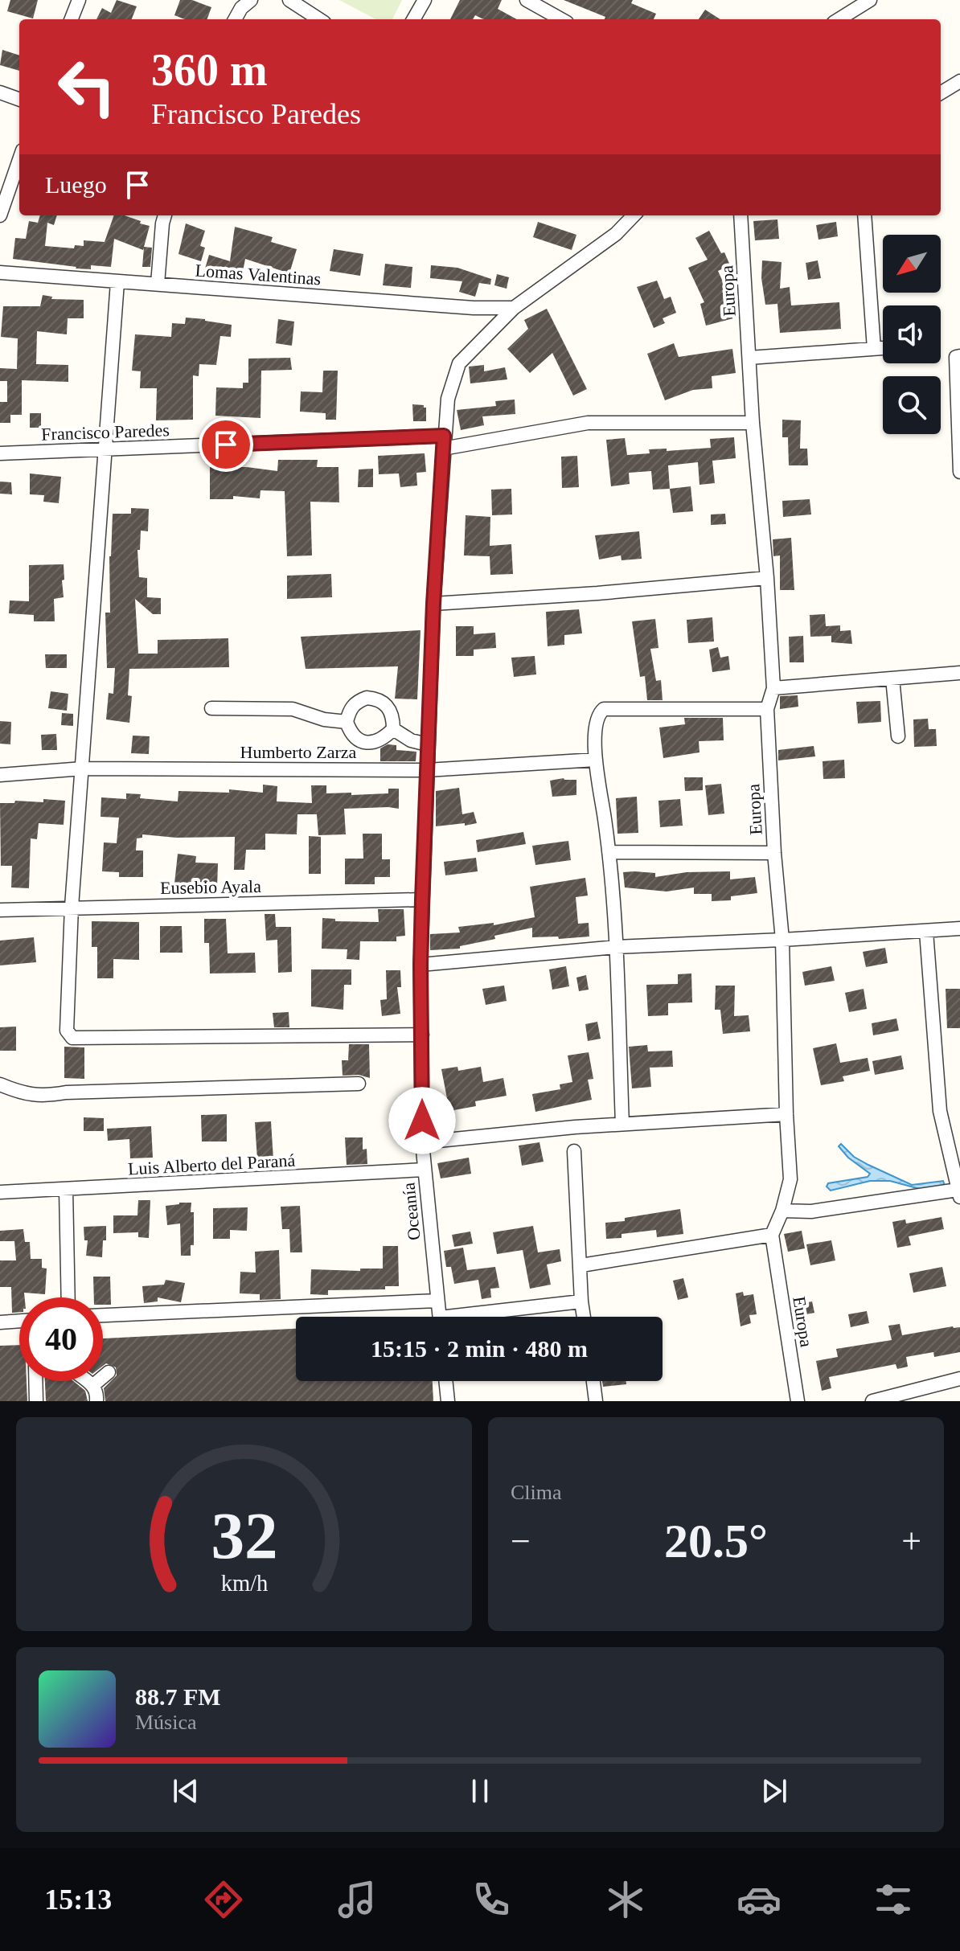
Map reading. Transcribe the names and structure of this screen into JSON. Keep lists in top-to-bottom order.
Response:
{
  "streets": {
    "street": [
      "Lomas Valentinas",
      "Europa",
      "Francisco Paredes",
      "Humberto Zarza",
      "Eusebio Ayala",
      "Luis Alberto del Paraná",
      "Oceanía"
    ]
  },
  "crossings": [
    ["Lomas Valentinas", "Oceanía"],
    ["Europa", "Francisco Paredes"],
    ["Francisco Paredes", "Oceanía"],
    ["Humberto Zarza", "Oceanía"],
    ["Eusebio Ayala", "Oceanía"],
    ["Luis Alberto del Paraná", "Oceanía"]
  ],
  "north": "bottom left",
  "page": {
    "turn": ["360 m", "Francisco Paredes"],
    "then": "Luego",
    "limit": "40",
    "trip": "15:15 · 2 min · 480 m",
    "tile": "Clima",
    "heat": ["−", "20.5°", "+"],
    "song": ["88.7 FM", "Música"],
    "tabs": "15:13",
    "gauge": ["32", "km/h"]
  }
}
